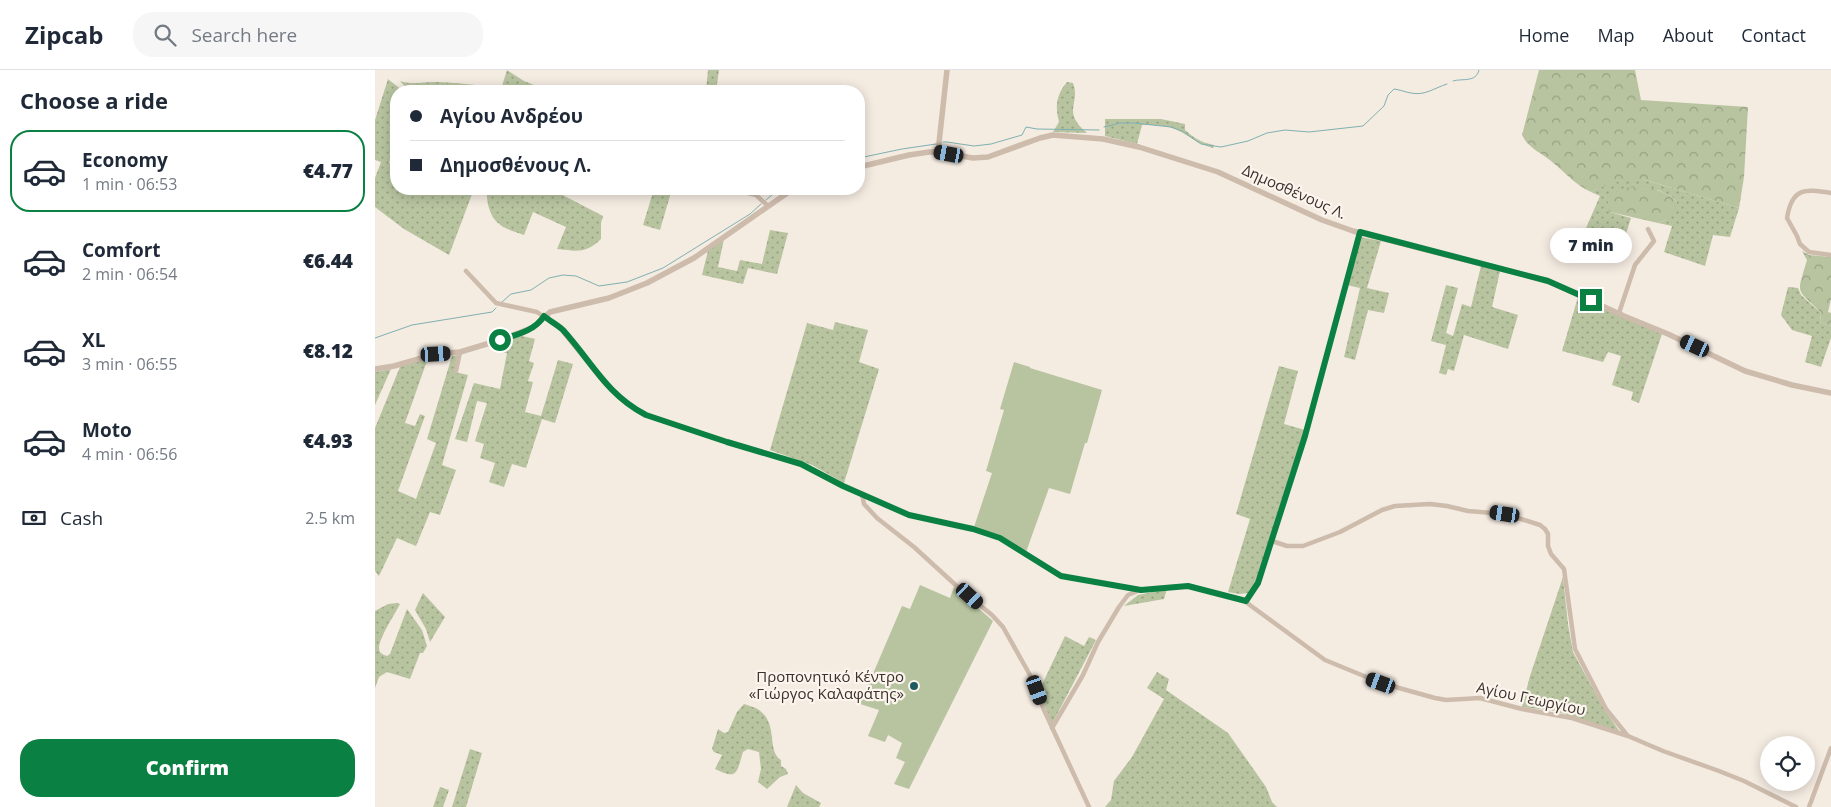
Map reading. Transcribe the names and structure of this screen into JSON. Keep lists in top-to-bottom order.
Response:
{
  "streets": {
    "street": ["Δημοσθένους Λ.", "Αγίου Γεωργίου"]
  },
  "places": ["Προπονητικό Κέντρο «Γιώργος Καλαφάτης»"],
  "page": {
    "header": "Zipcab",
    "search": "Search here",
    "nav": [
      "Home",
      "Map",
      "About",
      "Contact"
    ],
    "heading": "Choose a ride",
    "banner": ["Αγίου Ανδρέου", "Δημοσθένους Λ."],
    "list": [
      {
        "name": "Economy",
        "note": "1 min · 06:53",
        "value": "€4.77"
      },
      {
        "name": "Comfort",
        "note": "2 min · 06:54",
        "value": "€6.44"
      },
      {
        "name": "XL",
        "note": "3 min · 06:55",
        "value": "€8.12"
      },
      {
        "name": "Moto",
        "note": "4 min · 06:56",
        "value": "€4.93"
      }
    ],
    "bubble": "7 min",
    "pay": ["Cash", "2.5 km"],
    "buttons": "Confirm"
  }
}
